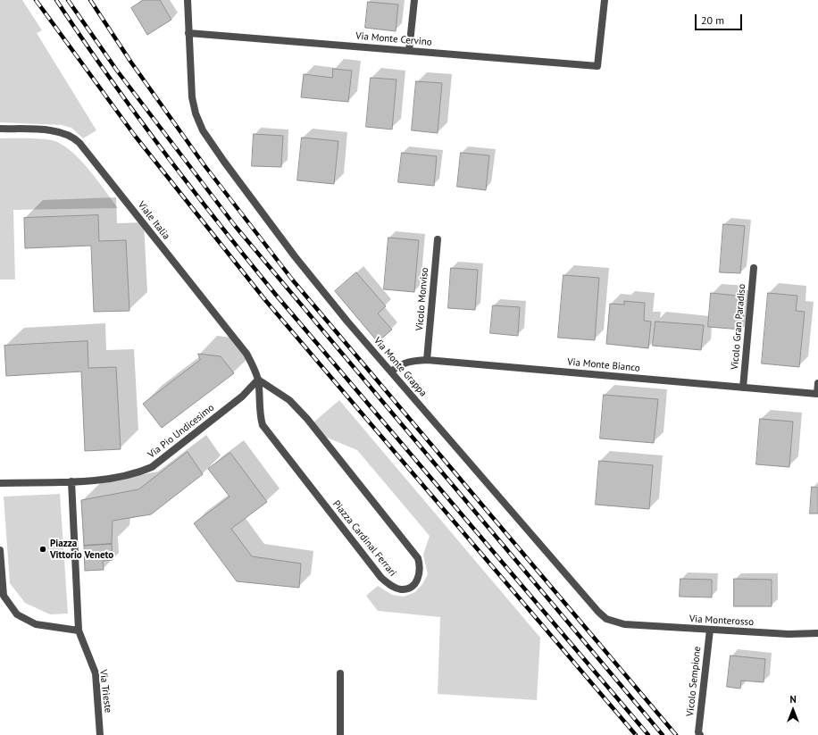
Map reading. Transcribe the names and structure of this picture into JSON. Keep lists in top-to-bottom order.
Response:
{
  "streets": {
    "street": [
      "Via Monte Cervino",
      "Viale Italia",
      "Vicolo Monviso",
      "Vicolo Gran Paradiso",
      "Via Monte Bianco",
      "Via Monte Grappa",
      "Via Pio Undicesimo",
      "Piazza Cardinal Ferrari",
      "Via Monterosso",
      "Vicolo Sempione",
      "Via Trieste"
    ]
  },
  "crossings": [
    ["Via Monte Cervino", "Via Monte Grappa"],
    ["Viale Italia", "Via Pio Undicesimo"],
    ["Viale Italia", "Piazza Cardinal Ferrari"],
    ["Vicolo Monviso", "Via Monte Bianco"],
    ["Vicolo Gran Paradiso", "Via Monte Bianco"],
    ["Via Monte Bianco", "Via Monte Grappa"],
    ["Via Monte Grappa", "Via Monterosso"],
    ["Via Pio Undicesimo", "Piazza Cardinal Ferrari"],
    ["Via Monterosso", "Vicolo Sempione"]
  ],
  "places": ["Piazza Vittorio Veneto"],
  "scale_bar": "20 m",
  "north": "top"
}
